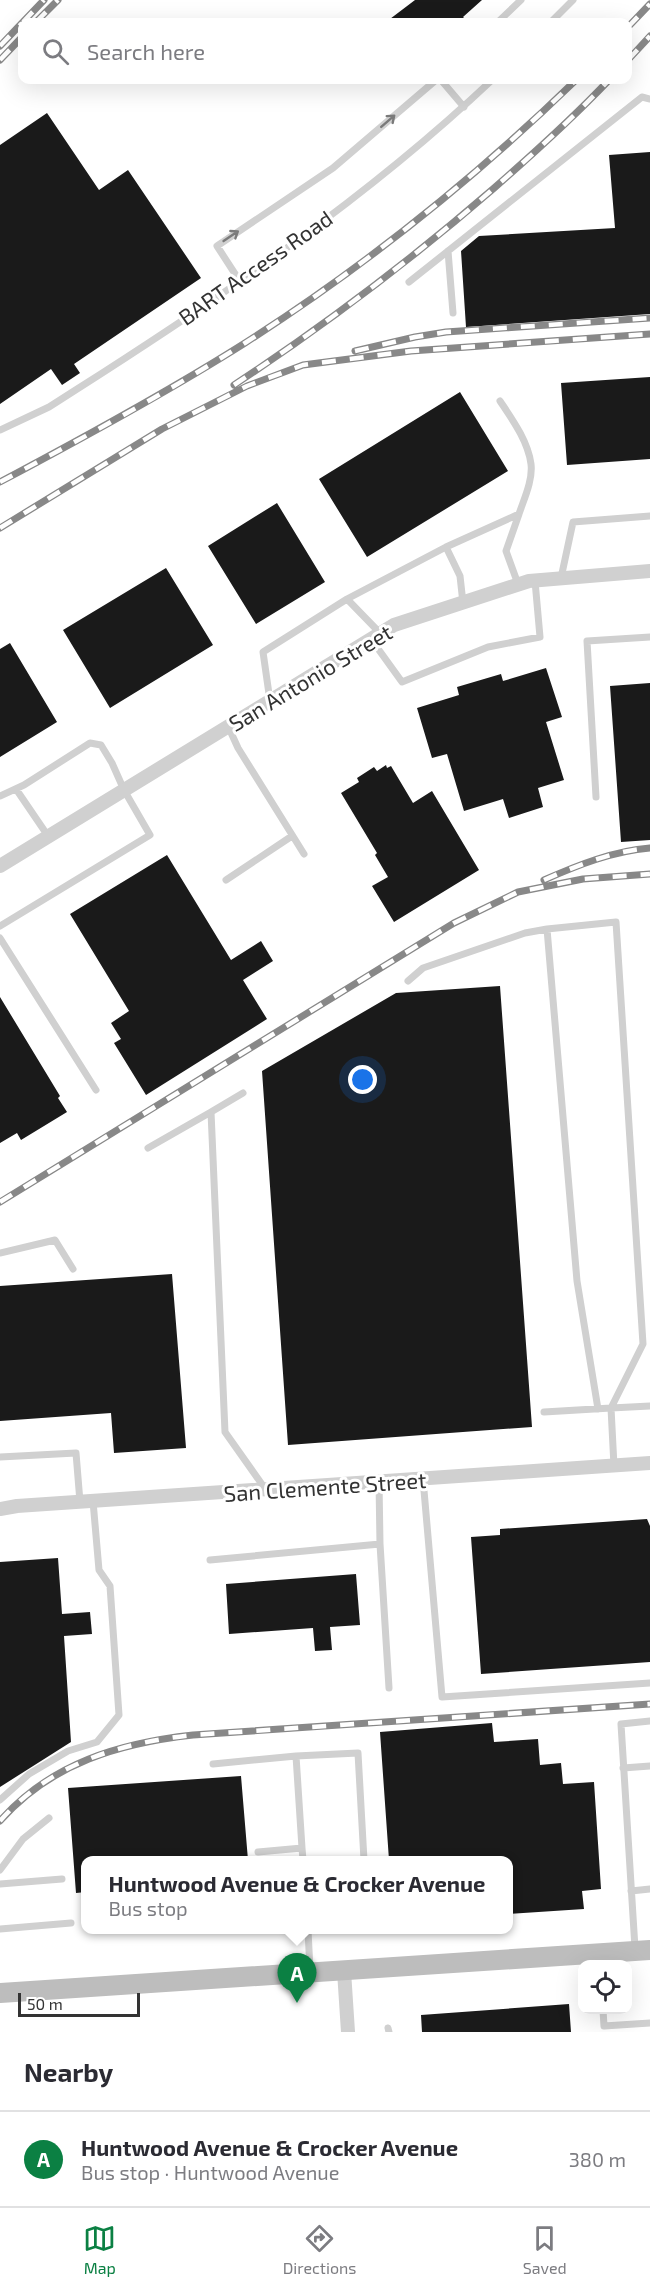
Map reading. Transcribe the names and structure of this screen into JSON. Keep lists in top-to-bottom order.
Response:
{
  "streets": {
    "street": ["San Antonio Street", "San Clemente Street"],
    "lane": ["BART Access Road"]
  },
  "scale_bar": "50 m",
  "page": {
    "search": "Search here",
    "popup": ["Huntwood Avenue & Crocker Avenue", "Bus stop"],
    "pins": "A",
    "scale": "50 m",
    "heading": "Nearby",
    "list": [
      {
        "mark": "A",
        "name": "Huntwood Avenue & Crocker Avenue",
        "note": "Bus stop · Huntwood Avenue",
        "value": "380 m"
      }
    ],
    "nav": ["Map", "Directions", "Saved"]
  }
}
